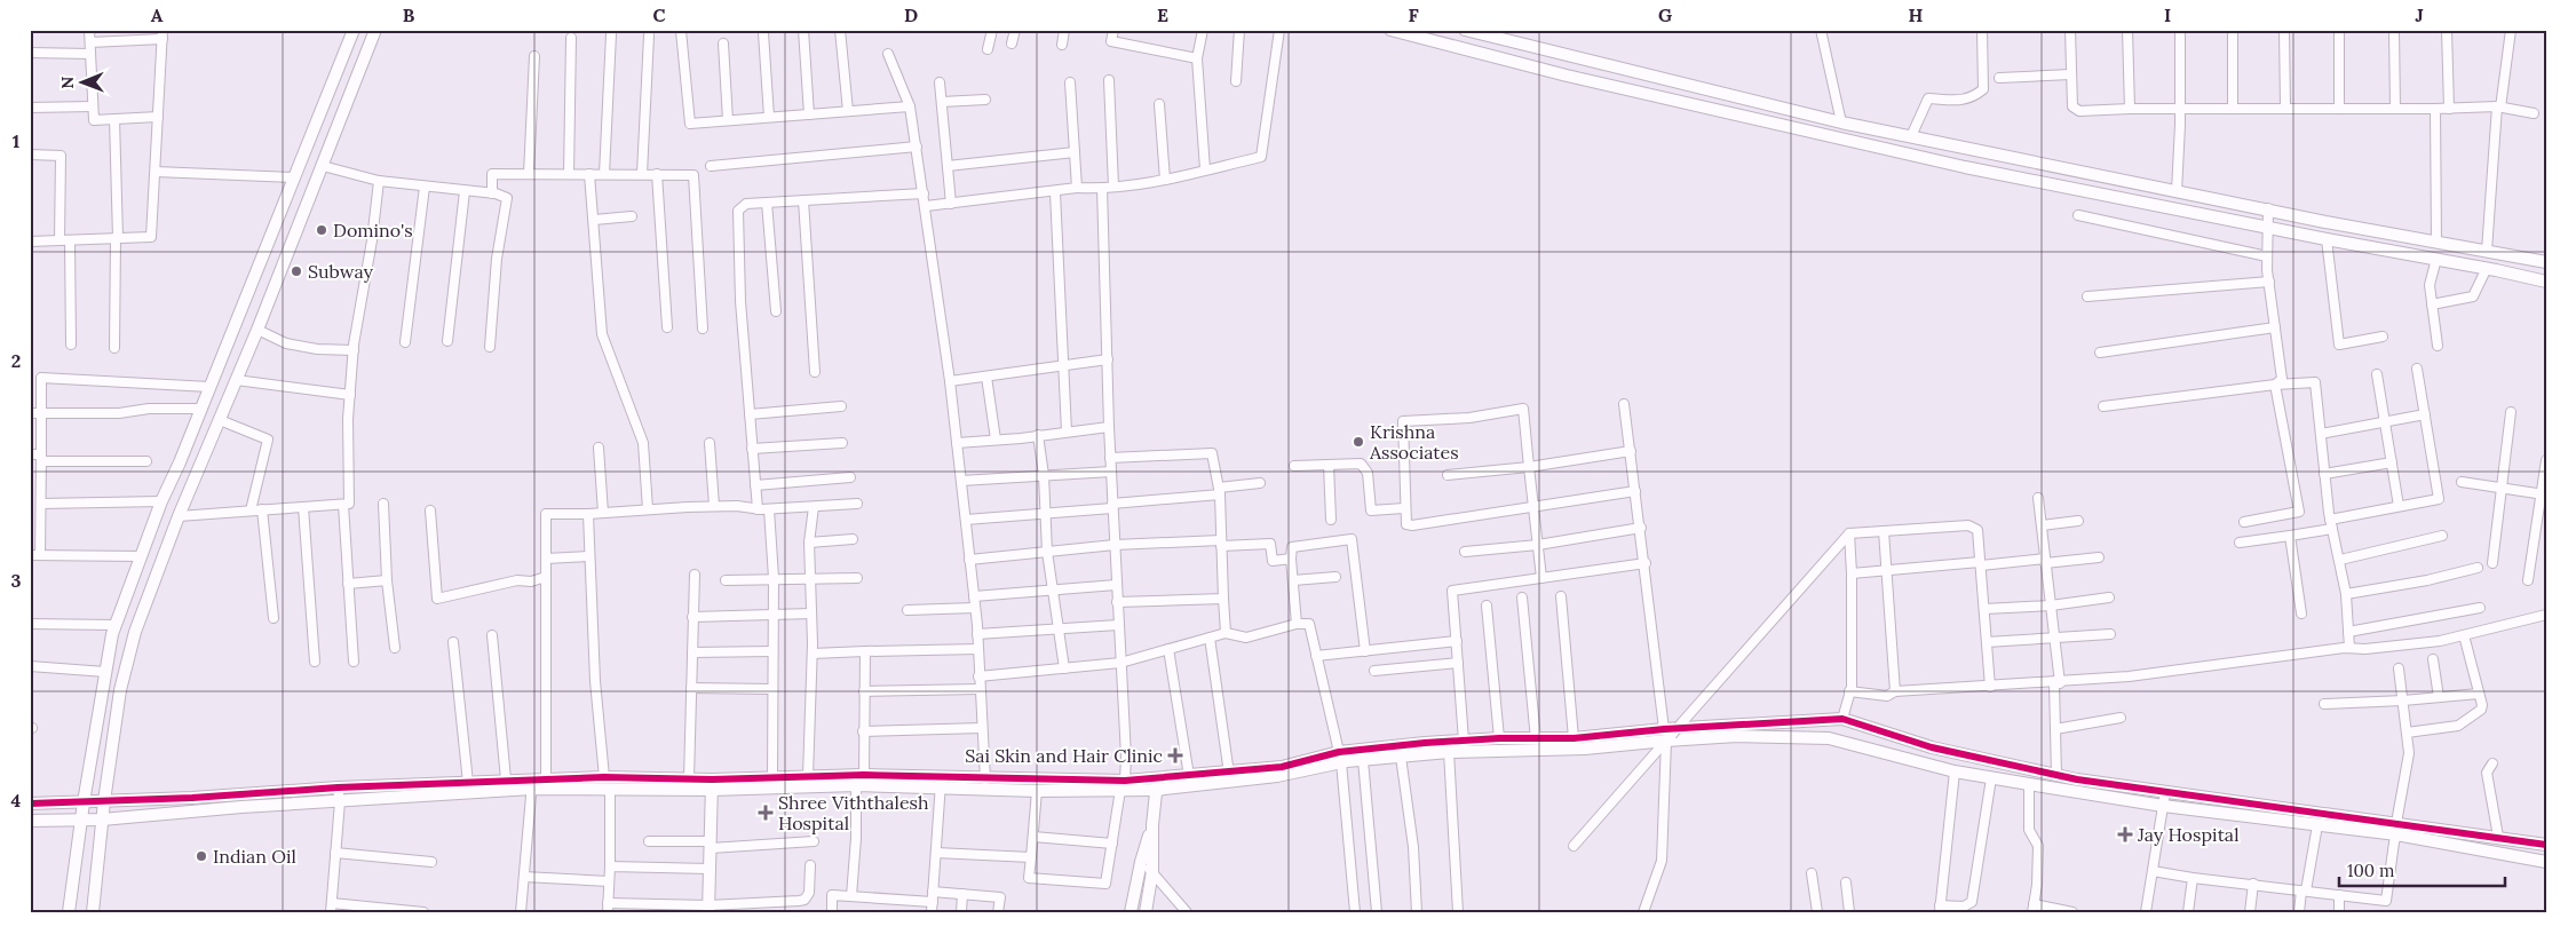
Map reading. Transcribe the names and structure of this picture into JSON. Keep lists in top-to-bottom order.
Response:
{
  "places": {
    "other": [
      "Domino's",
      "Subway",
      "Krishna Associates",
      "Indian Oil"
    ],
    "health": ["Sai Skin and Hair Clinic", "Shree Viththalesh Hospital", "Jay Hospital"]
  },
  "scale_bar": "100 m",
  "north": "left",
  "grid": {
    "columns": [
      "A",
      "B",
      "C",
      "D",
      "E",
      "F",
      "G",
      "H",
      "I",
      "J"
    ],
    "rows": [
      "1",
      "2",
      "3",
      "4"
    ]
  }
}
